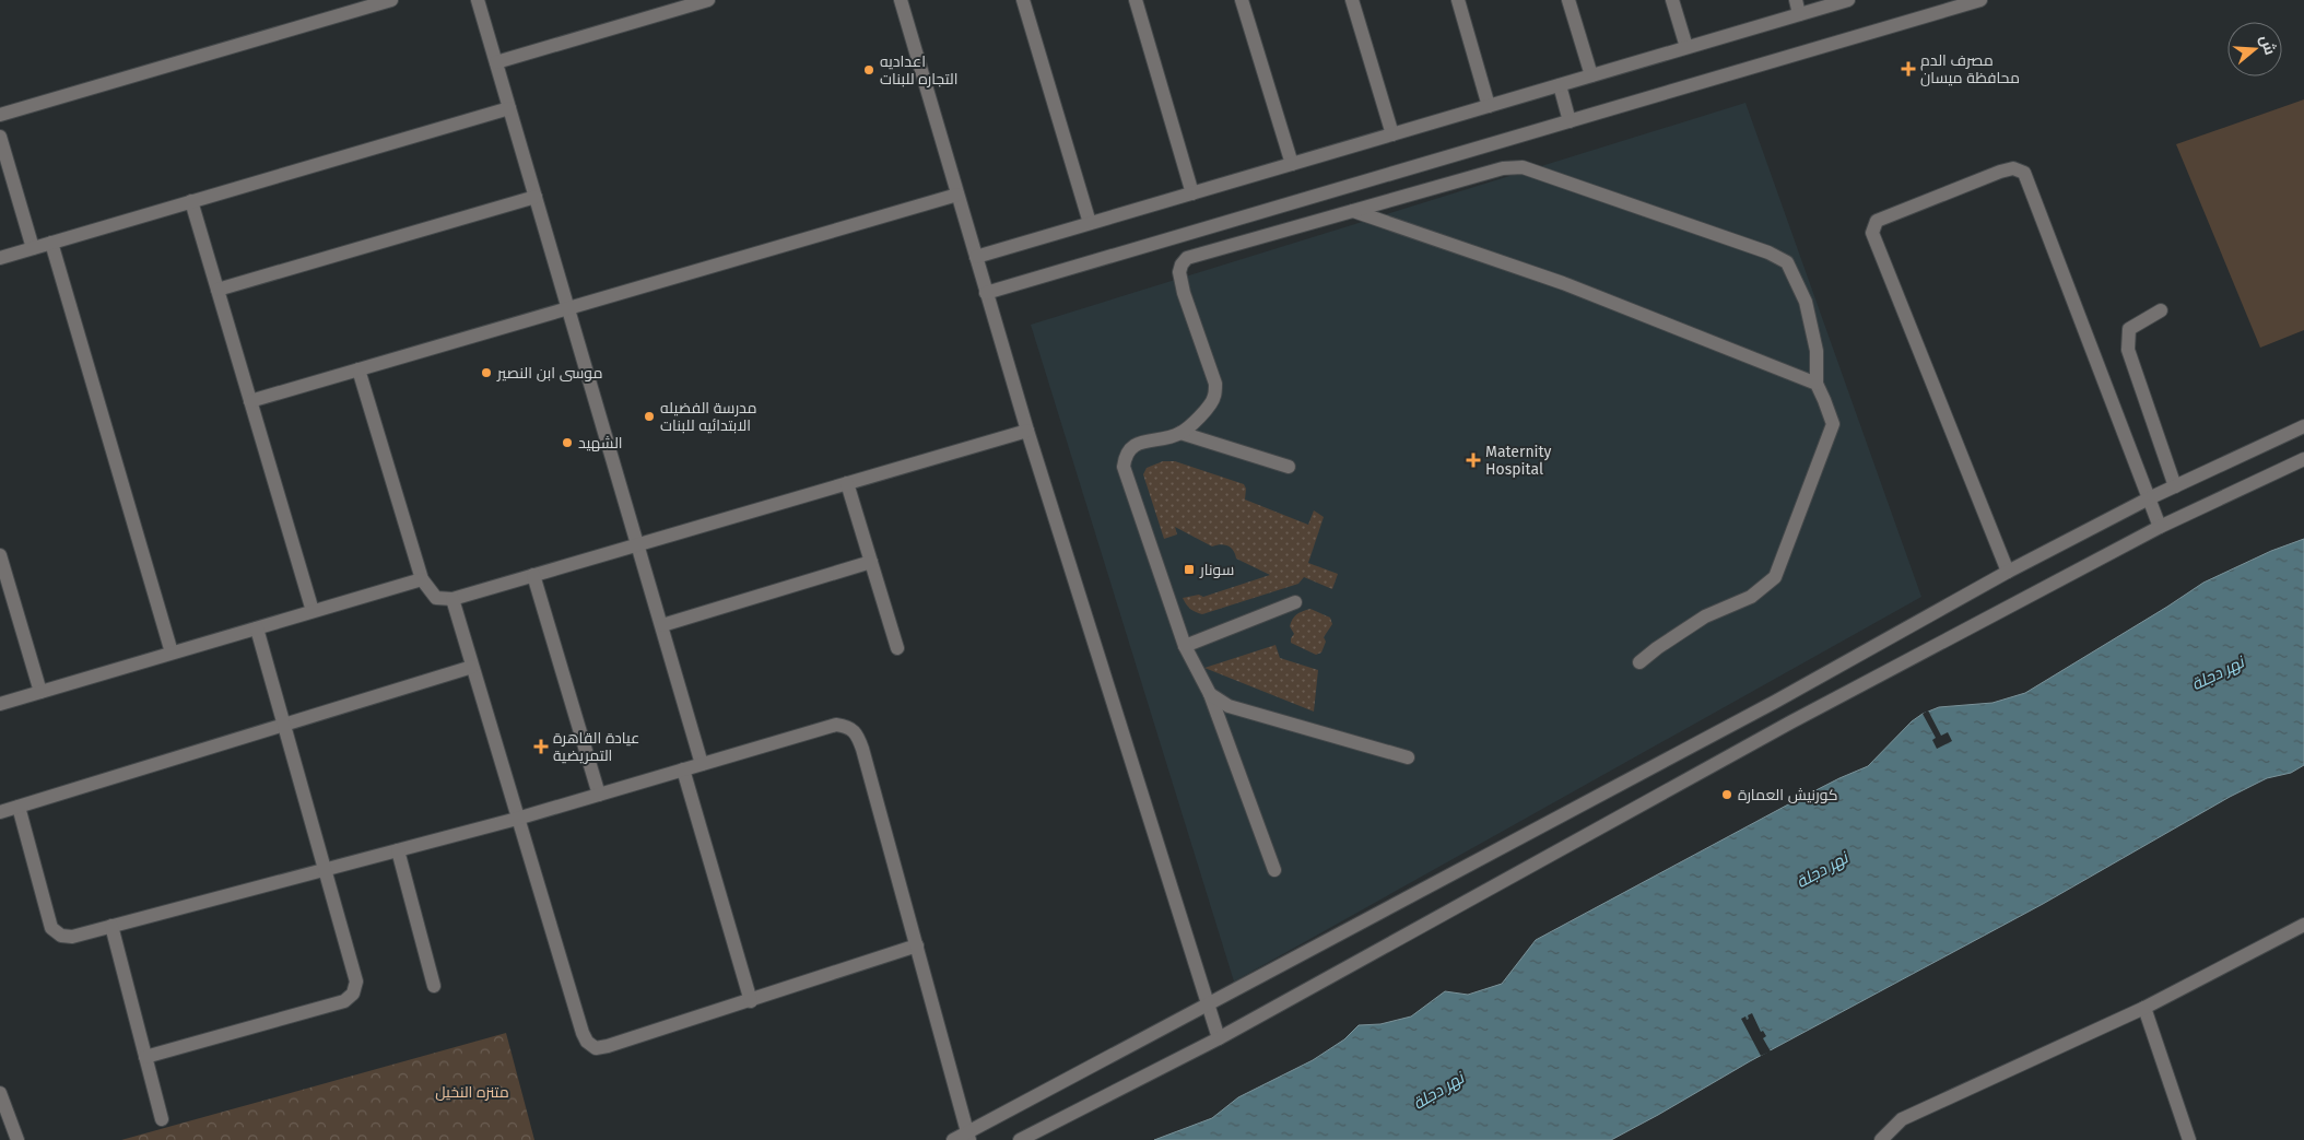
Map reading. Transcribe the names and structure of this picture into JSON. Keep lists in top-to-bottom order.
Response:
{
  "water": ["نهر دجلة"],
  "parks": ["متنزه النخيل"],
  "places": {
    "health": ["مصرف الدم محافظة ميسان", "Maternity Hospital", "عيادة القاهرة التمريضية"],
    "other": [
      "اعداديه التجاره للبنات",
      "موسى ابن النصير",
      "مدرسة الفضيله الابتدائيه للبنات",
      "الشهيد",
      "كورنيش العمارة"
    ],
    "transit": ["سونار"]
  },
  "north": "right"
}
